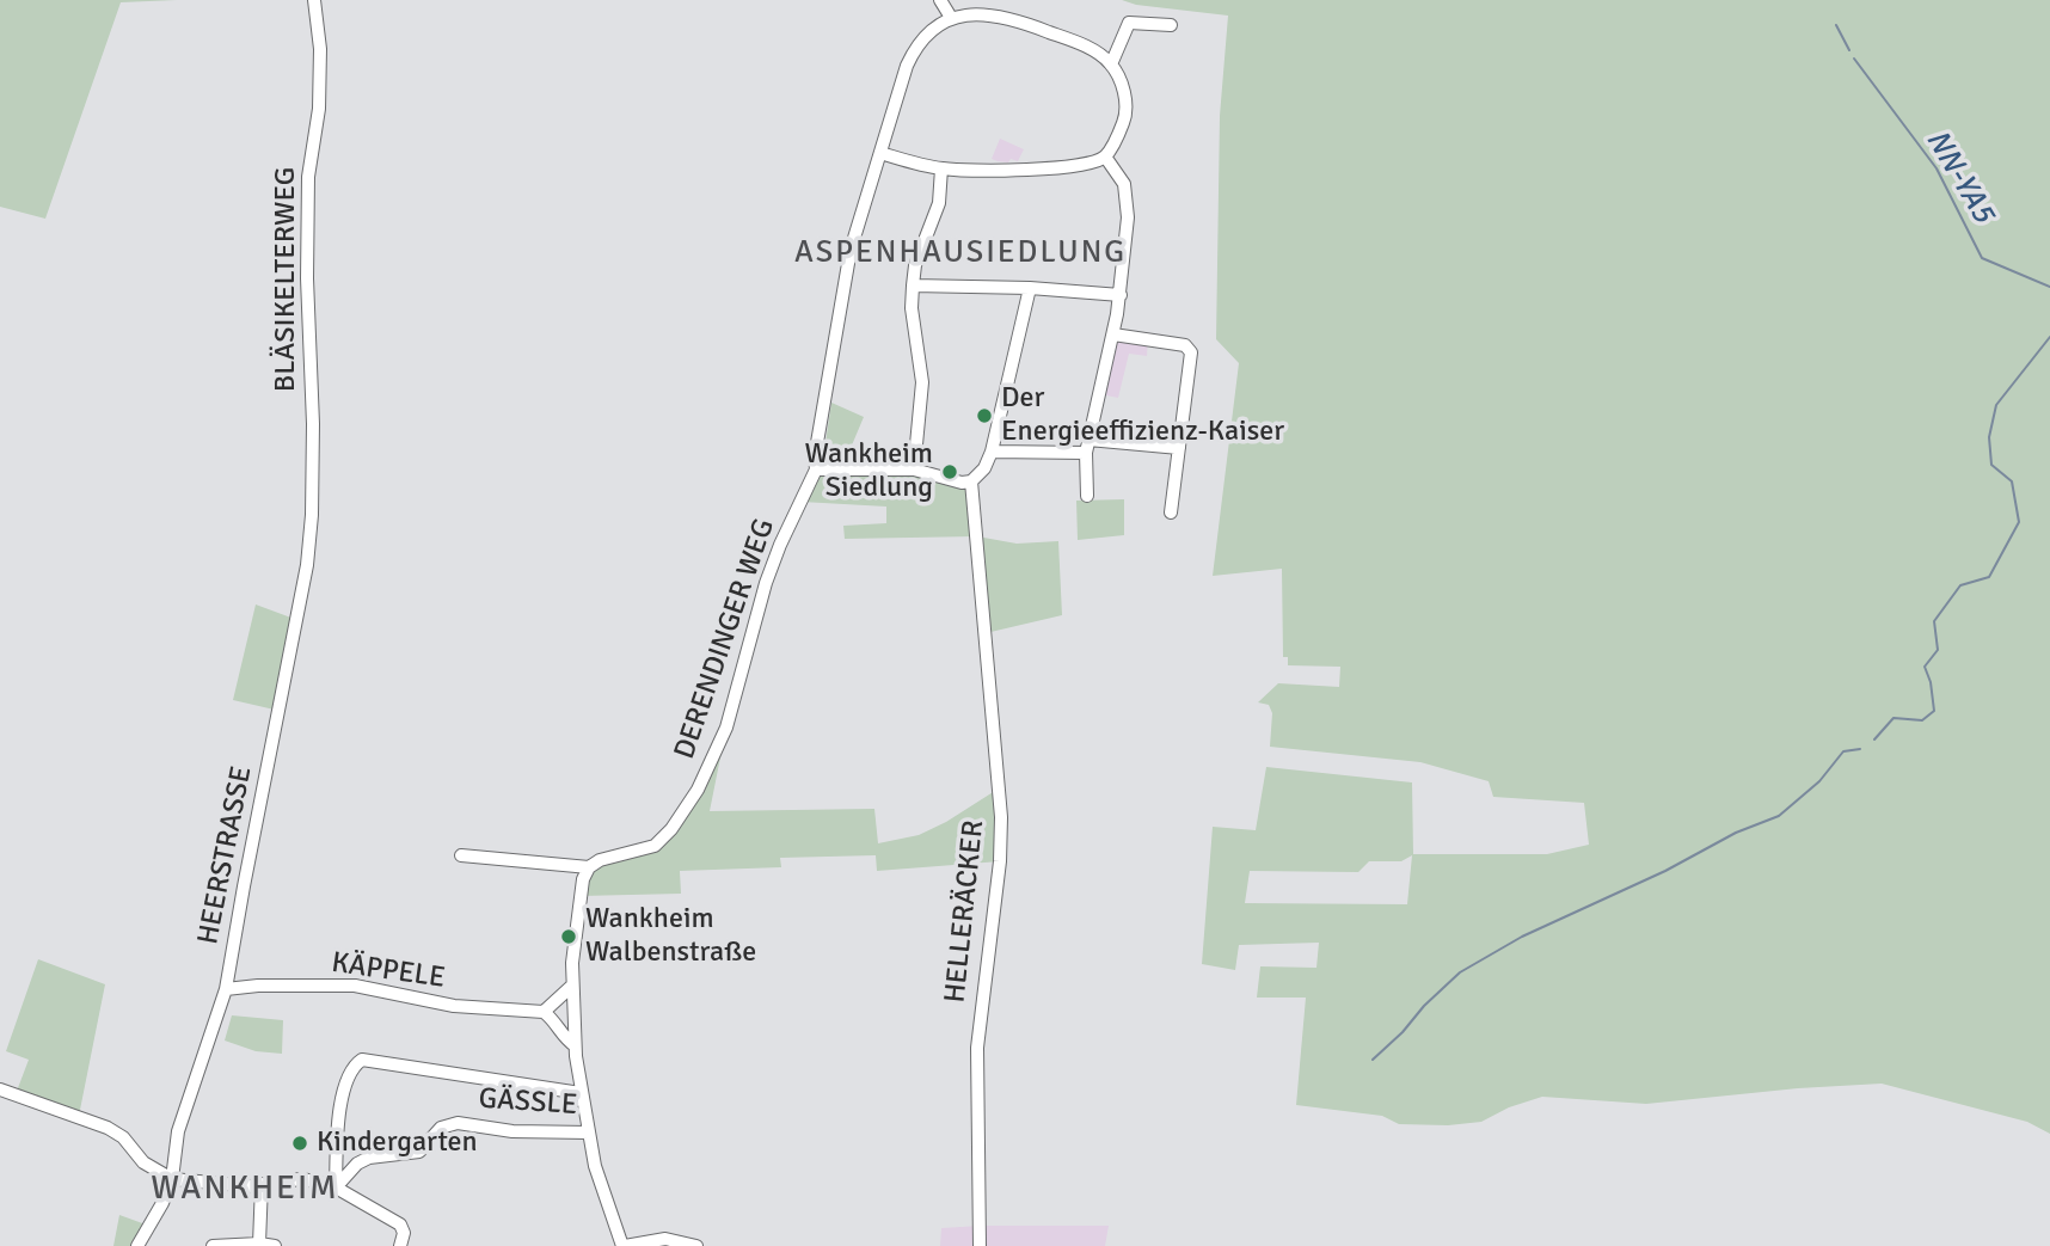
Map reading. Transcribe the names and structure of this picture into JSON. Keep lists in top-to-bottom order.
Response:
{
  "streets": {
    "street": [
      "BLÄSIKELTERWEG",
      "DERENDINGER WEG",
      "HEERSTRASSE",
      "HELLERÄCKER",
      "KÄPPELE",
      "GÄSSLE"
    ]
  },
  "crossings": [
    ["BLÄSIKELTERWEG", "HEERSTRASSE"],
    ["HEERSTRASSE", "KÄPPELE"]
  ],
  "districts": ["ASPENHAUSIEDLUNG", "WANKHEIM"],
  "water": ["NN-YA5"],
  "places": [
    "Der Energieeffizienz-Kaiser",
    "Wankheim Siedlung",
    "Wankheim Walbenstraße",
    "Kindergarten"
  ]
}
